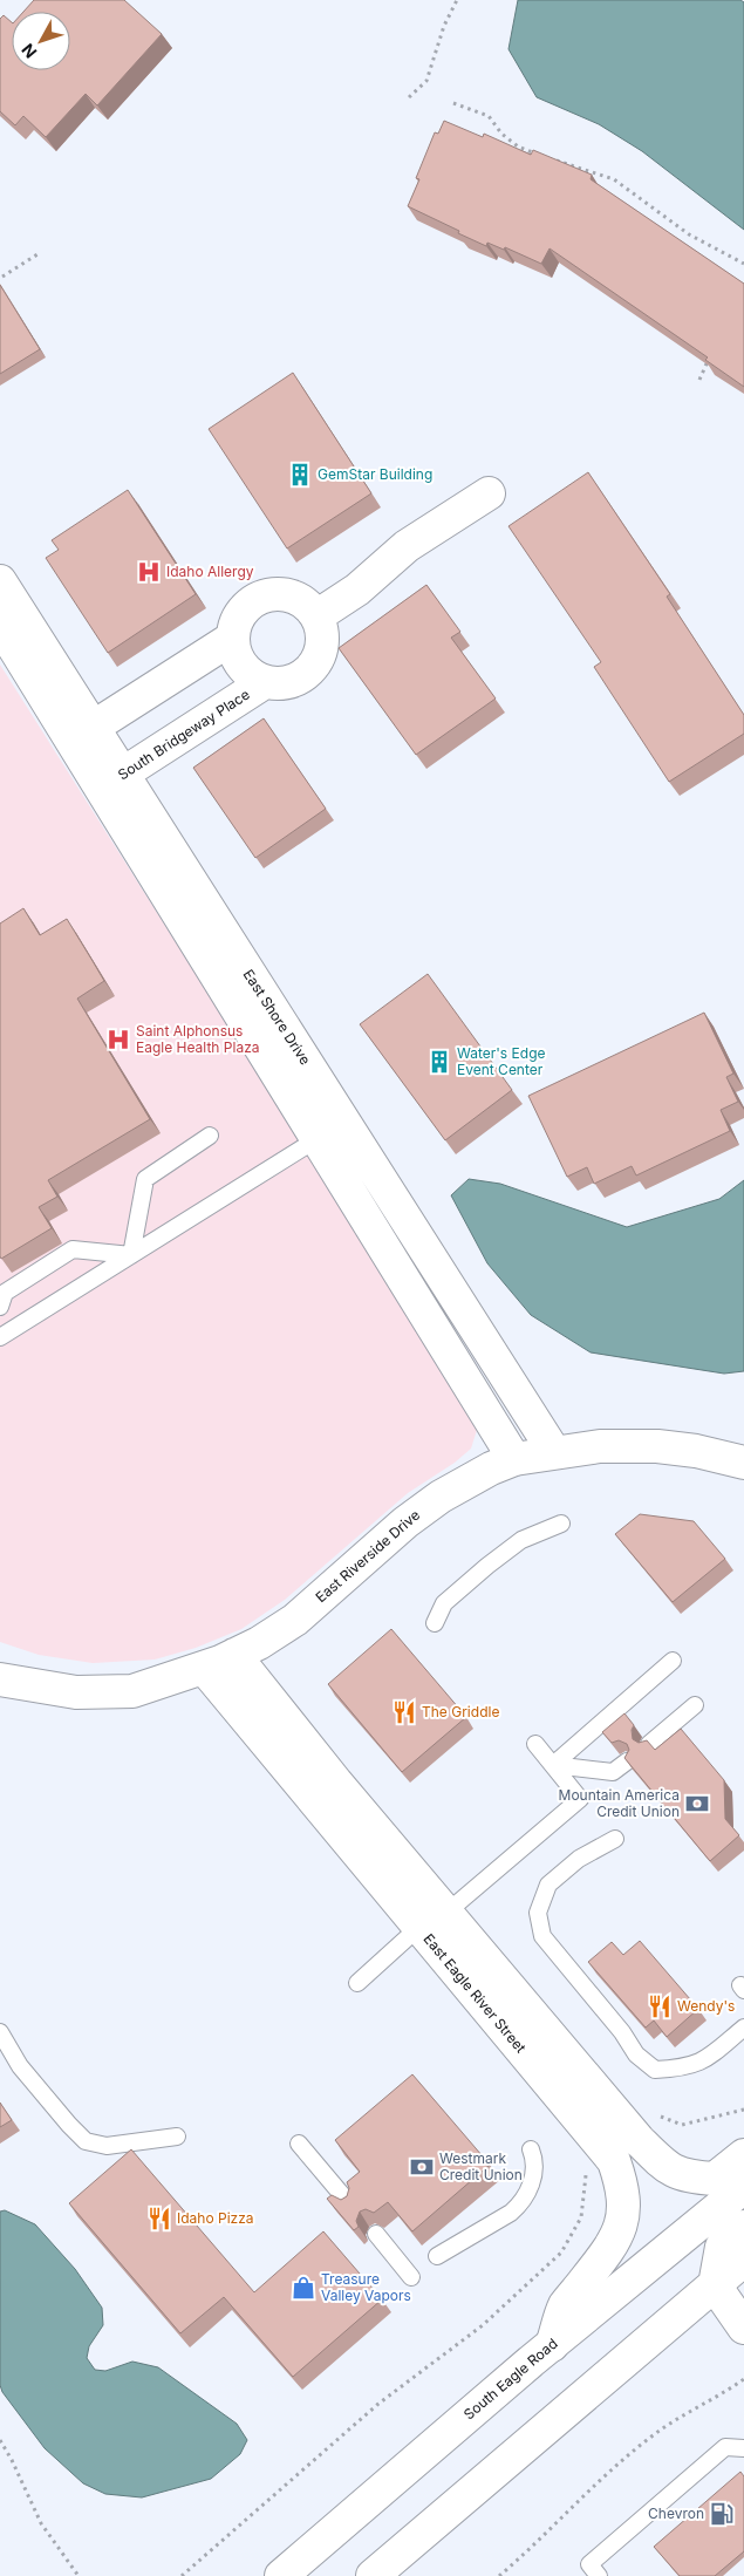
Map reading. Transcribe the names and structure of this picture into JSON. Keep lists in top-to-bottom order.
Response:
{
  "streets": {
    "main road": [
      "South Bridgeway Place",
      "East Shore Drive",
      "East Riverside Drive",
      "East Eagle River Street",
      "South Eagle Road"
    ]
  },
  "crossings": [
    ["South Bridgeway Place", "East Shore Drive"],
    ["East Shore Drive", "East Riverside Drive"],
    ["East Riverside Drive", "East Eagle River Street"],
    ["East Eagle River Street", "South Eagle Road"]
  ],
  "places": {
    "building": ["GemStar Building", "Water's Edge Event Center"],
    "hospital": ["Idaho Allergy", "Saint Alphonsus Eagle Health Plaza"],
    "restaurant": ["The Griddle", "Wendy's", "Idaho Pizza"],
    "bank": ["Mountain America Credit Union", "Westmark Credit Union"],
    "shop": ["Treasure Valley Vapors"],
    "fuel station": ["Chevron"]
  },
  "north": "bottom left"
}
